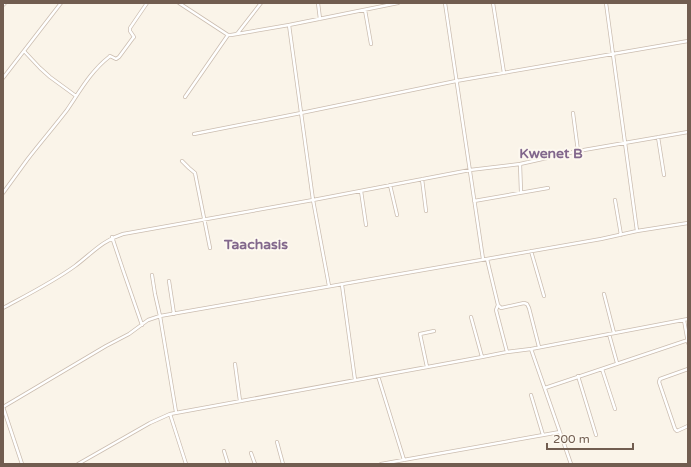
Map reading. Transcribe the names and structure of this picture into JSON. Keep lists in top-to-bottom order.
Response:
{
  "districts": ["Kwenet B", "Taachasis"],
  "scale_bar": "200 m"
}
